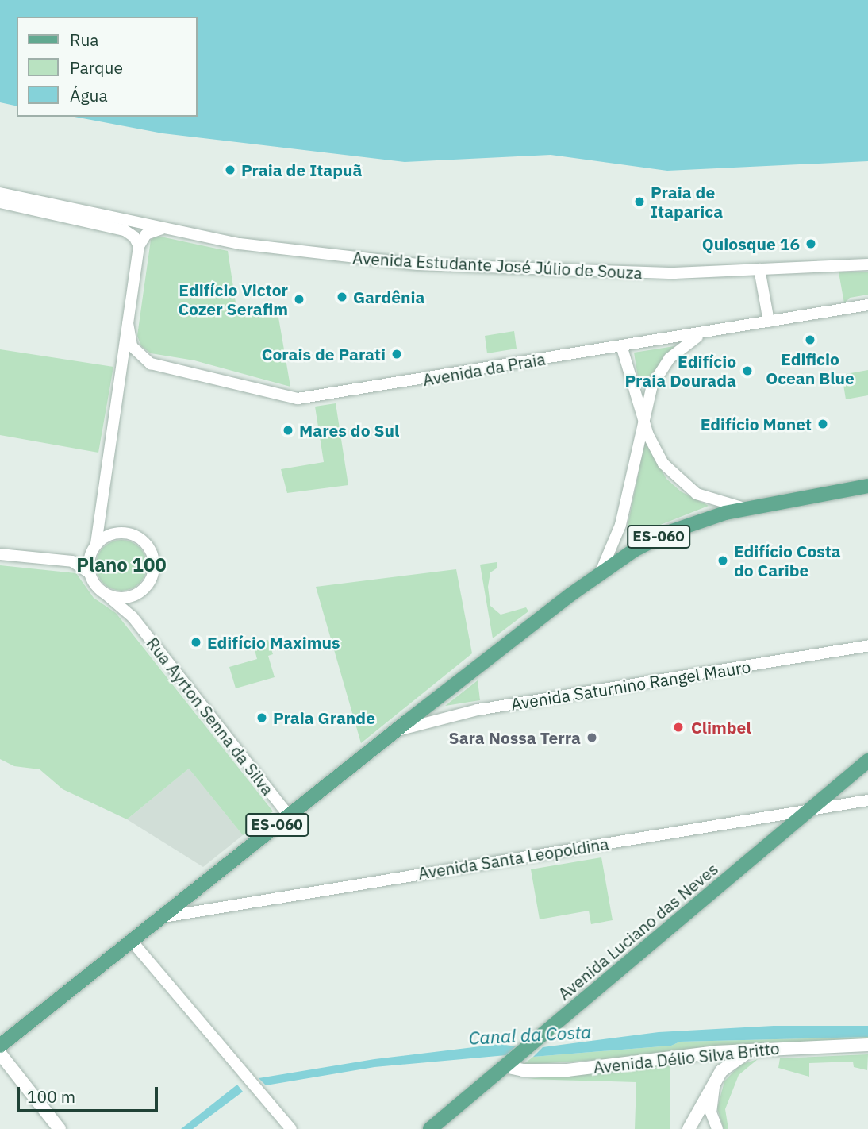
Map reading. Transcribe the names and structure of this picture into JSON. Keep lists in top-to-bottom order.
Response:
{
  "streets": {
    "main road": ["ES-060", "Avenida Luciano das Neves", "Avenida Délio Silva Britto"],
    "street": [
      "Avenida Estudante José Júlio de Souza",
      "Avenida da Praia",
      "Avenida Saturnino Rangel Mauro",
      "Rua Ayrton Senna da Silva",
      "Avenida Santa Leopoldina"
    ]
  },
  "crossings": [
    ["ES-060", "Avenida Saturnino Rangel Mauro"],
    ["ES-060", "Rua Ayrton Senna da Silva"],
    ["ES-060", "Avenida Santa Leopoldina"],
    ["Avenida Santa Leopoldina", "Avenida Luciano das Neves"],
    ["Avenida Luciano das Neves", "Avenida Délio Silva Britto"]
  ],
  "districts": ["Plano 100"],
  "water": ["Canal da Costa"],
  "places": [
    "Praia de Itapuã",
    "Praia de Itaparica",
    "Quiosque 16",
    "Gardênia",
    "Edifício Victor Cozer Serafim",
    "Edificio Ocean Blue",
    "Corais de Parati",
    "Edifício Praia Dourada",
    "Edifício Monet",
    "Mares do Sul",
    "Edifício Costa do Caribe",
    "Edifício Maximus",
    "Praia Grande",
    "Climbel",
    "Sara Nossa Terra"
  ],
  "legend": ["Rua", "Parque", "Água"],
  "scale_bar": "100 m"
}
